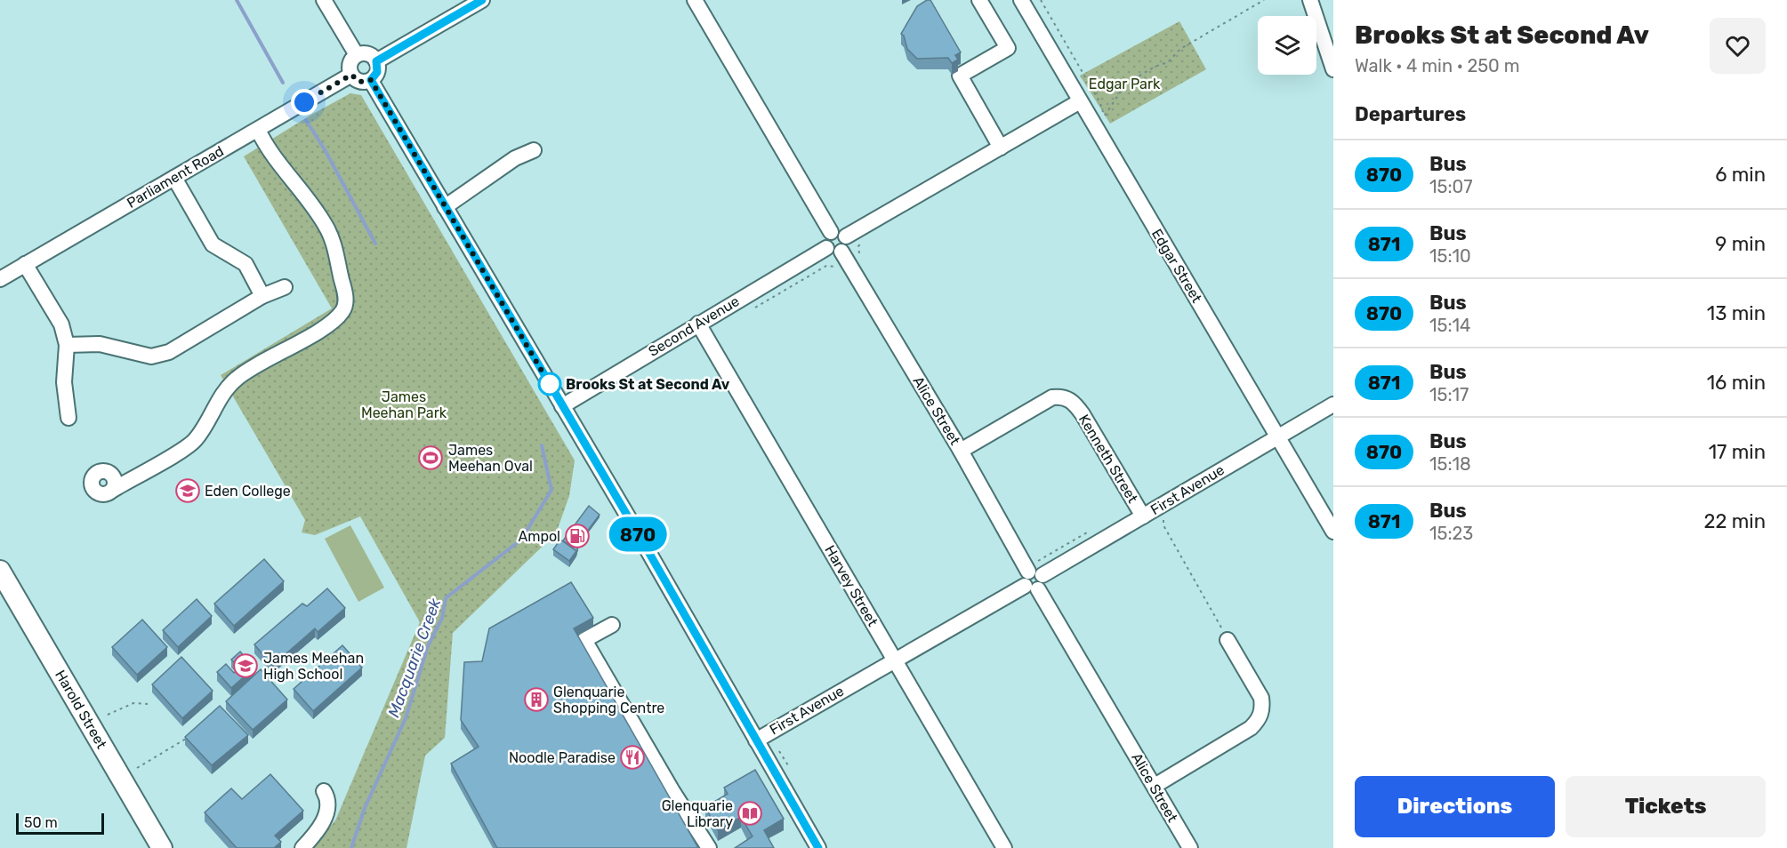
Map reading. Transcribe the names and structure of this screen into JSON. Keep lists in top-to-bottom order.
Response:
{
  "streets": {
    "main road": ["Harold Street"],
    "street": [
      "Parliament Road",
      "Edgar Street",
      "Second Avenue",
      "Alice Street",
      "Kenneth Street",
      "First Avenue",
      "Harvey Street"
    ]
  },
  "crossings": [
    ["Edgar Street", "First Avenue"],
    ["Second Avenue", "Alice Street"],
    ["Second Avenue", "Harvey Street"],
    ["Alice Street", "Kenneth Street"],
    ["Alice Street", "First Avenue"],
    ["Kenneth Street", "First Avenue"],
    ["First Avenue", "Harvey Street"]
  ],
  "water": ["Macquarie Creek"],
  "parks": ["Edgar Park", "James Meehan Park"],
  "places": {
    "other": ["Brooks St at Second Av"],
    "sports": ["James Meehan Oval"],
    "school or university": ["Eden College", "James Meehan High School"],
    "fuel station": ["Ampol"],
    "building": ["Glenquarie Shopping Centre"],
    "restaurant": ["Noodle Paradise"],
    "library": ["Glenquarie Library"]
  },
  "lines": ["bus line 870"],
  "scale_bar": "50 m",
  "page": {
    "on_map": "870",
    "heading": [
      ["Brooks St at Second Av", "Walk · 4 min · 250 m"],
      "Departures"
    ],
    "list": [
      {
        "mark": "870",
        "name": "Bus",
        "note": "15:07",
        "value": "6 min"
      },
      {
        "mark": "871",
        "name": "Bus",
        "note": "15:10",
        "value": "9 min"
      },
      {
        "mark": "870",
        "name": "Bus",
        "note": "15:14",
        "value": "13 min"
      },
      {
        "mark": "871",
        "name": "Bus",
        "note": "15:17",
        "value": "16 min"
      },
      {
        "mark": "870",
        "name": "Bus",
        "note": "15:18",
        "value": "17 min"
      },
      {
        "mark": "871",
        "name": "Bus",
        "note": "15:23",
        "value": "22 min"
      }
    ],
    "buttons": ["Directions", "Tickets"],
    "scale": "50 m"
  }
}
